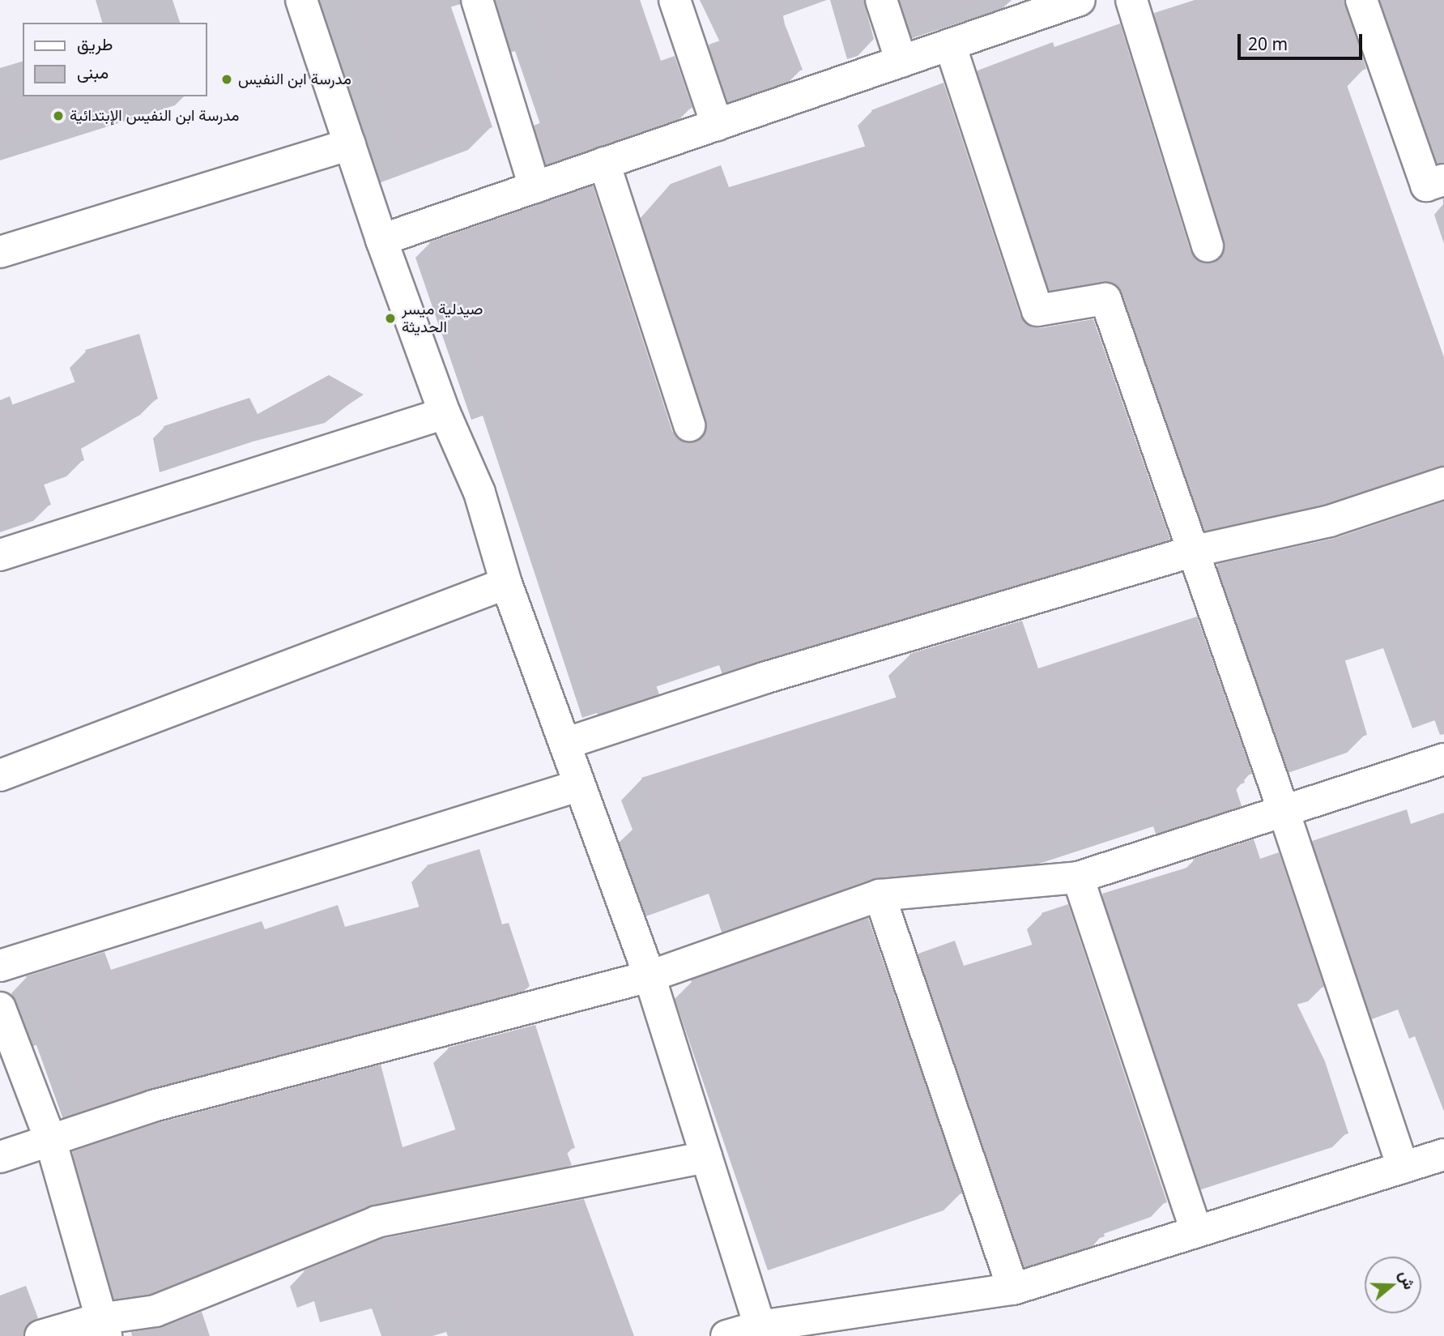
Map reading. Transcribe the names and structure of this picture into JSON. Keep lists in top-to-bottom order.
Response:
{
  "places": ["مدرسة ابن النفيس", "مدرسة ابن النفيس الإبتدائية", "صيدلية ميسر الحديثة"],
  "legend": ["طريق", "مبنى"],
  "scale_bar": "20 m",
  "north": "right"
}
